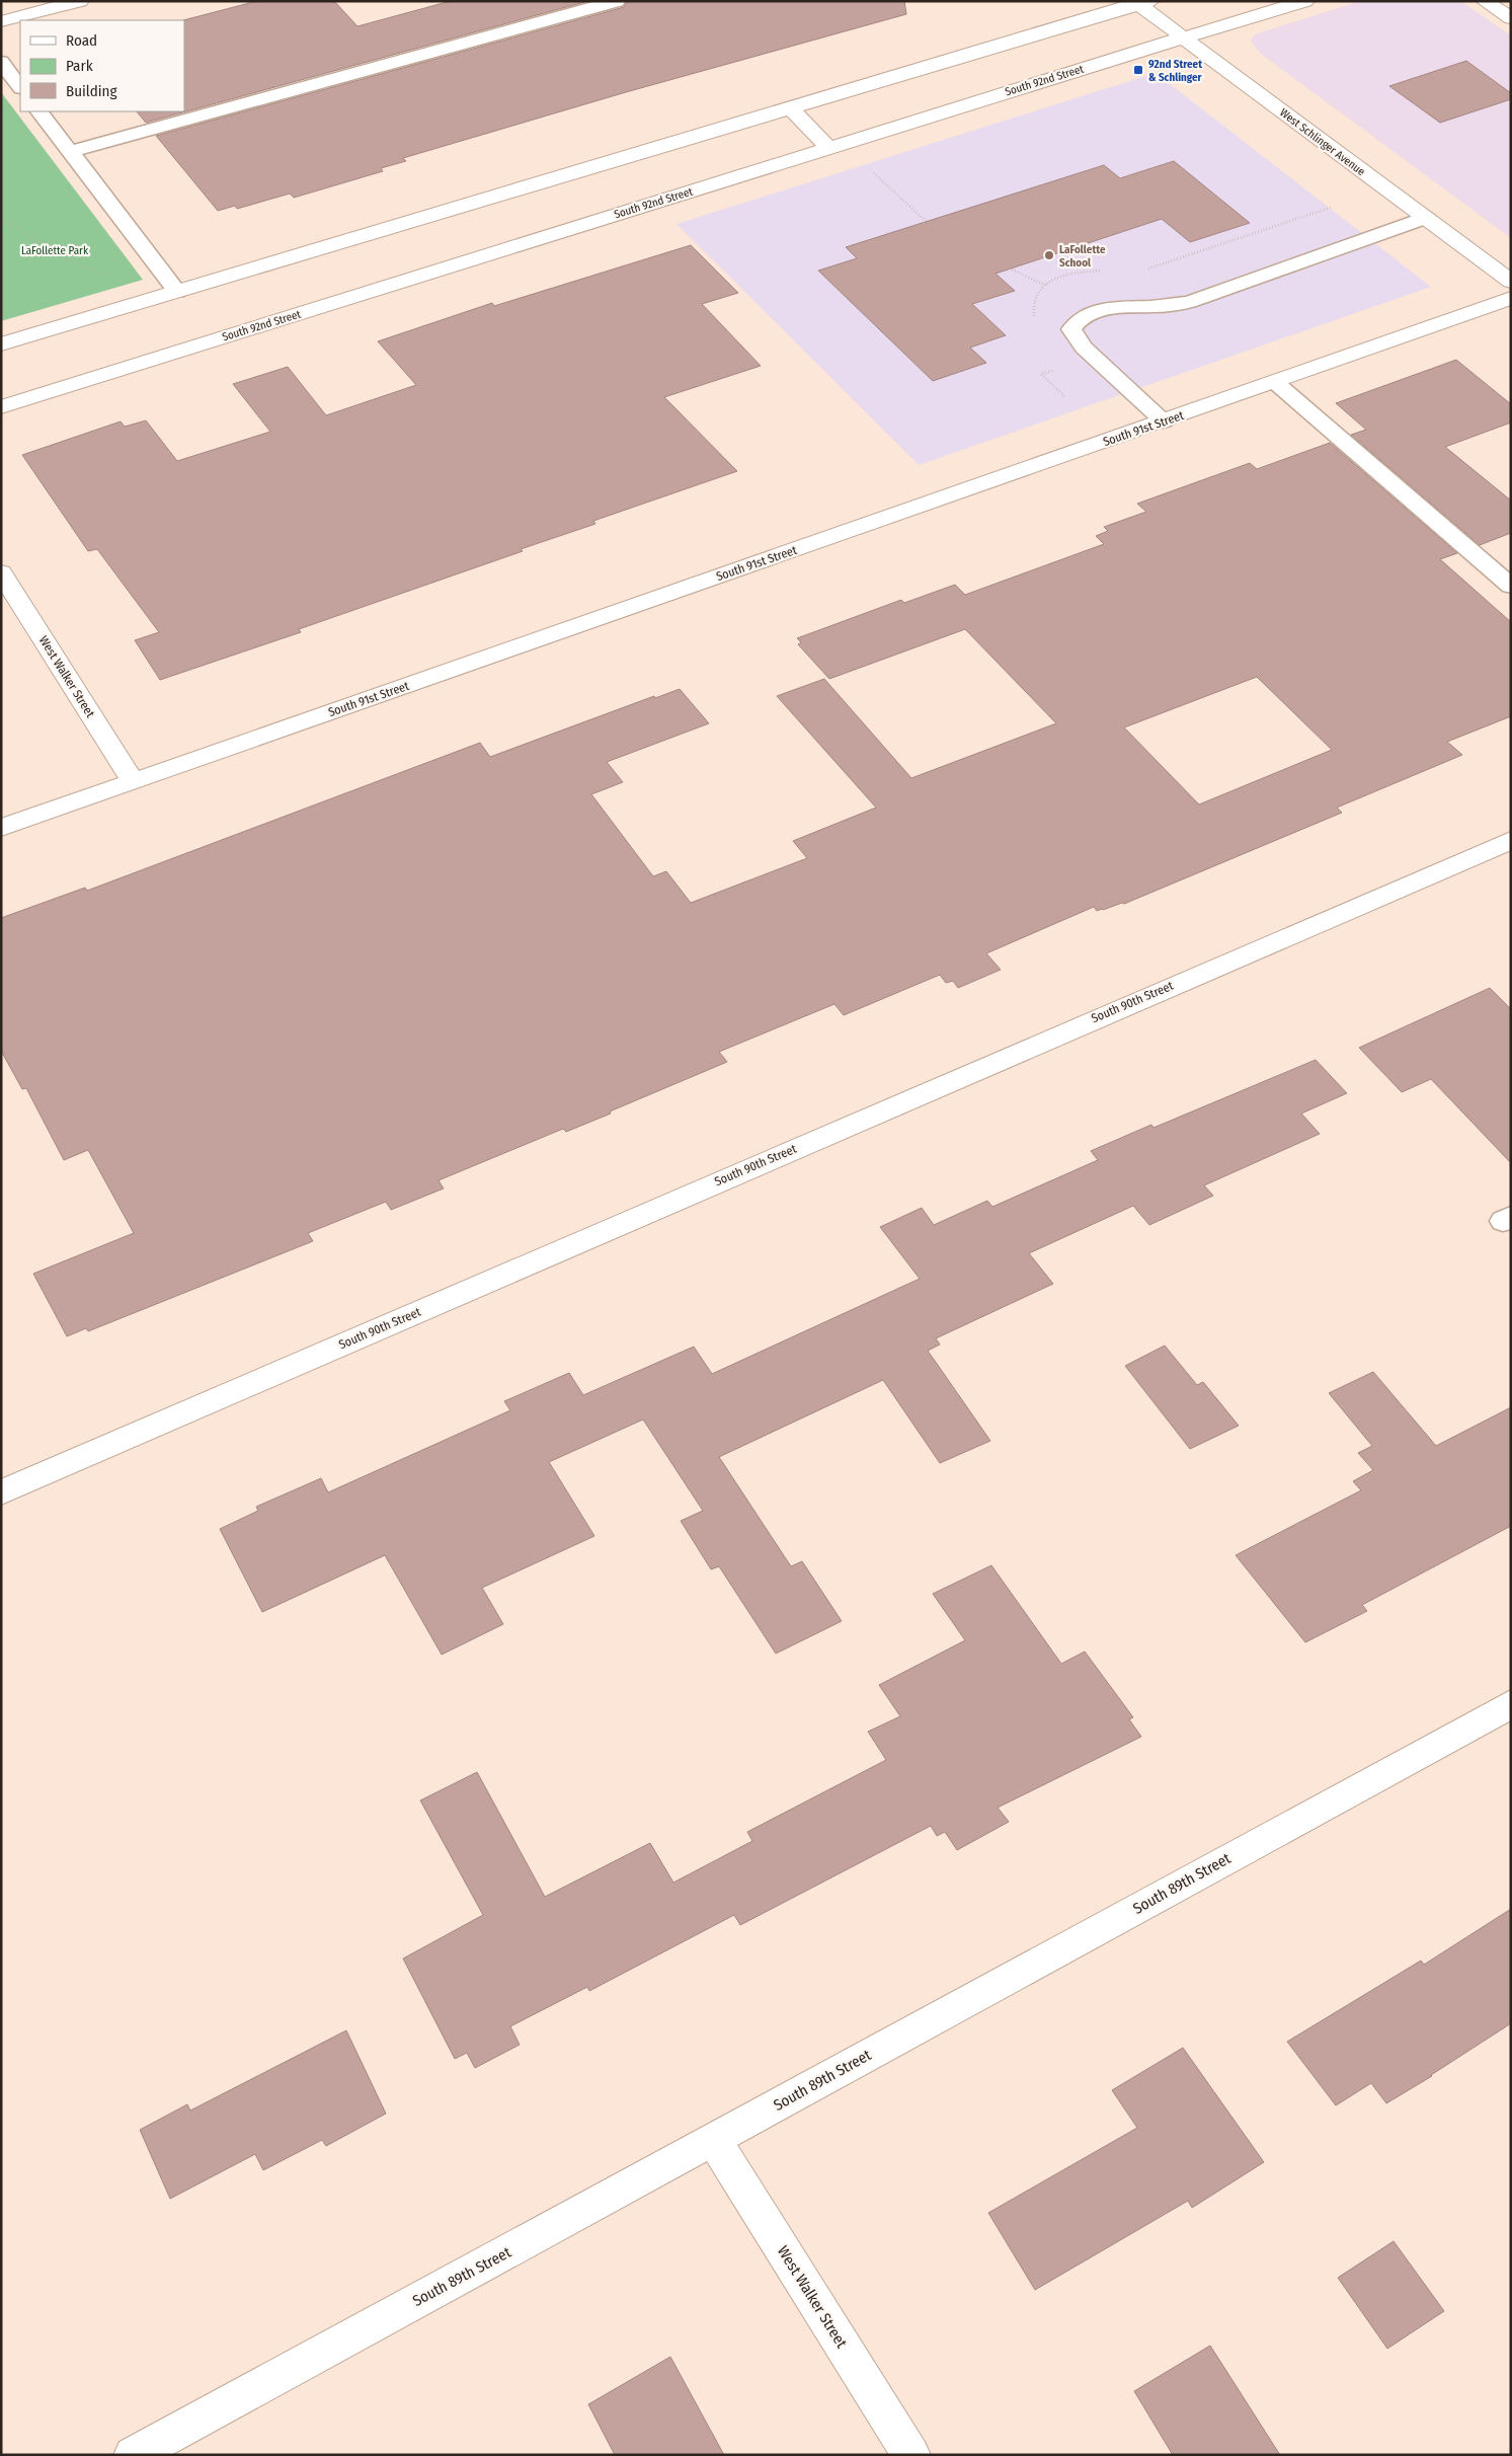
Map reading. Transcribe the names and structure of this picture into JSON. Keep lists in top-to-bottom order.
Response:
{
  "streets": {
    "street": [
      "South 92nd Street",
      "West Schlinger Avenue",
      "South 91st Street",
      "West Walker Street",
      "South 90th Street",
      "South 89th Street"
    ]
  },
  "crossings": [
    ["South 92nd Street", "West Schlinger Avenue"],
    ["South 91st Street", "West Walker Street"],
    ["West Walker Street", "South 89th Street"]
  ],
  "parks": ["LaFollette Park"],
  "places": {
    "transit": ["92nd Street & Schlinger"],
    "other": ["LaFollette School"]
  },
  "legend": ["Road", "Park", "Building"]
}
